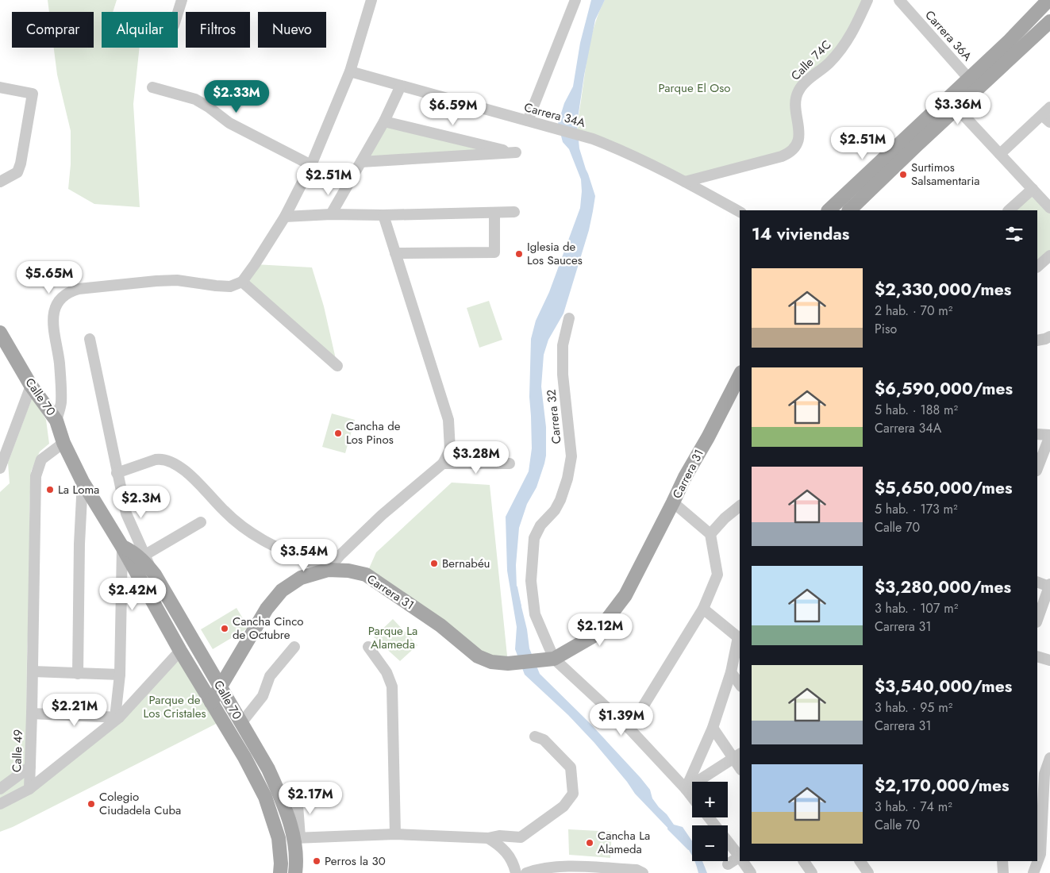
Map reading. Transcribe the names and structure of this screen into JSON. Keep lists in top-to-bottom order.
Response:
{
  "streets": {
    "main road": ["Calle 70", "Carrera 31"],
    "street": [
      "Carrera 36A",
      "Calle 74C",
      "Carrera 34A",
      "Carrera 32",
      "Calle 49"
    ]
  },
  "crossings": [
    ["Calle 74C", "Carrera 34A"],
    ["Calle 70", "Carrera 31"],
    ["Calle 70", "Calle 49"],
    ["Carrera 32", "Carrera 31"]
  ],
  "parks": ["Parque El Oso", "Parque La Alameda", "Parque de Los Cristales"],
  "places": [
    "Surtimos Salsamentaria",
    "Iglesia de Los Sauces",
    "Cancha de Los Pinos",
    "La Loma",
    "Bernabéu",
    "Cancha Cinco de Octubre",
    "Colegio Ciudadela Cuba",
    "Cancha La Alameda",
    "Perros la 30"
  ],
  "page": {
    "chip": [
      "Comprar",
      "Alquilar",
      "Filtros",
      "Nuevo"
    ],
    "price": [
      "$2.33M",
      "$3.36M",
      "$6.59M",
      "$2.51M",
      "$2.51M",
      "$5.65M",
      "$3.28M",
      "$2.3M",
      "$3.54M",
      "$2.42M",
      "$2.12M",
      "$2.21M",
      "$1.39M",
      "$2.17M"
    ],
    "heading": "14 viviendas",
    "list": [
      {
        "name": "$2,330,000/mes",
        "note": "2 hab. · 70 m² · Piso"
      },
      {
        "name": "$6,590,000/mes",
        "note": "5 hab. · 188 m² · Carrera 34A"
      },
      {
        "name": "$5,650,000/mes",
        "note": "5 hab. · 173 m² · Calle 70"
      },
      {
        "name": "$3,280,000/mes",
        "note": "3 hab. · 107 m² · Carrera 31"
      },
      {
        "name": "$3,540,000/mes",
        "note": "3 hab. · 95 m² · Carrera 31"
      },
      {
        "name": "$2,170,000/mes",
        "note": "3 hab. · 74 m² · Calle 70"
      }
    ],
    "map_buttons": ["+", "−"]
  }
}
